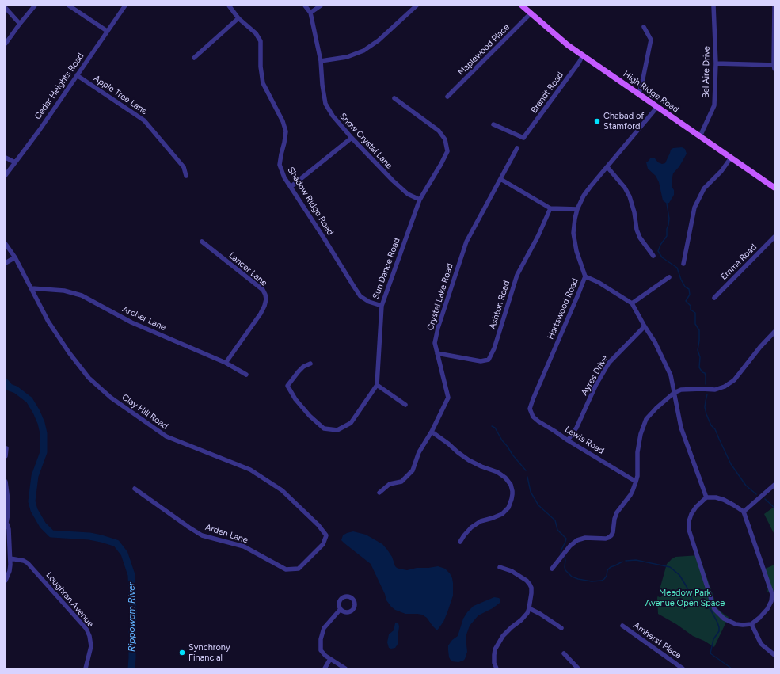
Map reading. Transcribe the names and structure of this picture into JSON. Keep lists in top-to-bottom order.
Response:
{
  "streets": {
    "main road": ["High Ridge Road"],
    "street": [
      "Maplewood Place",
      "Bel Aire Drive",
      "Cedar Heights Road",
      "Brandt Road",
      "Apple Tree Lane",
      "Snow Crystal Lane",
      "Shadow Ridge Road",
      "Emma Road",
      "Sun Dance Road",
      "Lancer Lane",
      "Crystal Lake Road",
      "Ashton Road",
      "Hartswood Road",
      "Archer Lane",
      "Ayres Drive",
      "Clay Hill Road",
      "Lewis Road",
      "Arden Lane",
      "Loughran Avenue",
      "Amherst Place"
    ]
  },
  "crossings": [
    ["Maplewood Place", "High Ridge Road"],
    ["Bel Aire Drive", "High Ridge Road"],
    ["Cedar Heights Road", "Apple Tree Lane"],
    ["High Ridge Road", "Brandt Road"],
    ["High Ridge Road", "Hartswood Road"],
    ["Snow Crystal Lane", "Sun Dance Road"],
    ["Shadow Ridge Road", "Sun Dance Road"],
    ["Lancer Lane", "Archer Lane"],
    ["Crystal Lake Road", "Ashton Road"],
    ["Hartswood Road", "Lewis Road"],
    ["Archer Lane", "Clay Hill Road"],
    ["Ayres Drive", "Lewis Road"],
    ["Clay Hill Road", "Arden Lane"]
  ],
  "water": ["Rippowam River"],
  "parks": ["Meadow Park Avenue Open Space"],
  "places": ["Chabad of Stamford", "Synchrony Financial"]
}
